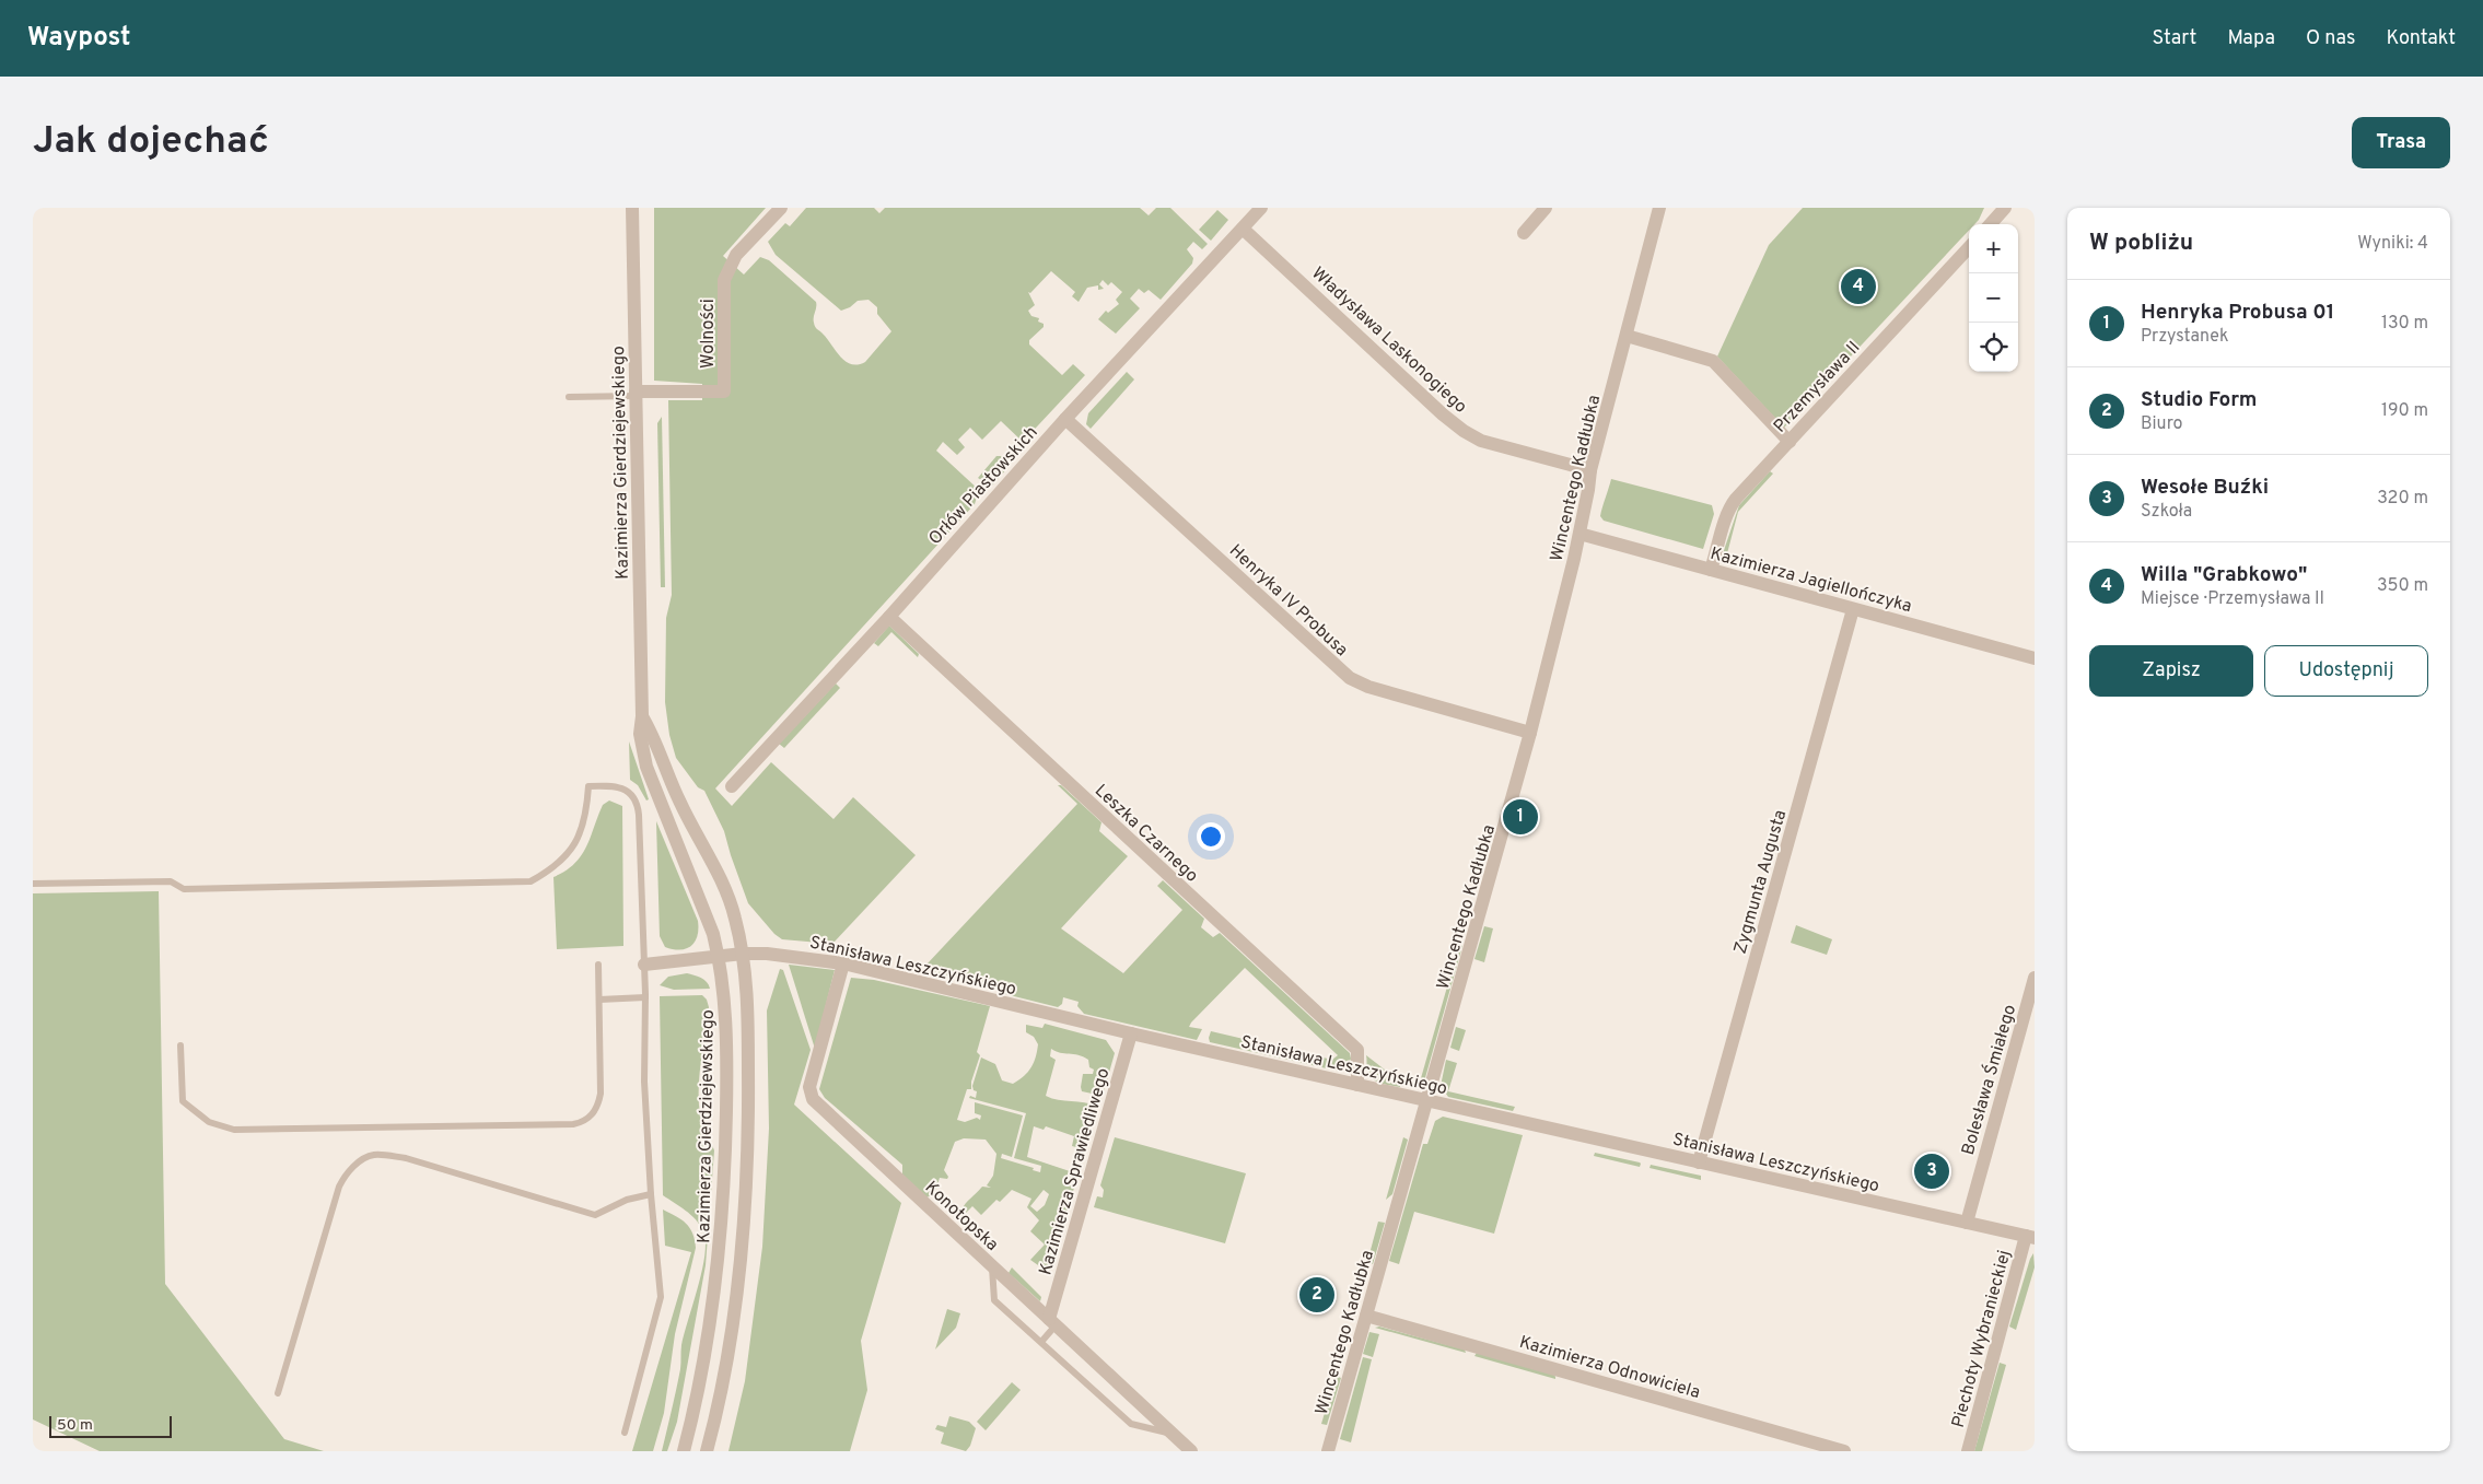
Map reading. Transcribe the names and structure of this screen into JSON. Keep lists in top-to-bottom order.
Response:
{
  "streets": {
    "street": [
      "Wolności",
      "Władysława Laskonogiego",
      "Przemysława II",
      "Kazimierza Gierdziejewskiego",
      "Wincentego Kadłubka",
      "Orłów Piastowskich",
      "Kazimierza Jagiellończyka",
      "Henryka IV Probusa",
      "Leszka Czarnego",
      "Zygmunta Augusta",
      "Stanisława Leszczyńskiego",
      "Bolesława Śmiałego",
      "Kazimierza Sprawiedliwego",
      "Konotopska",
      "Piechoty Wybranieckiej",
      "Kazimierza Odnowiciela"
    ]
  },
  "crossings": [
    ["Wolności", "Kazimierza Gierdziejewskiego"],
    ["Władysława Laskonogiego", "Wincentego Kadłubka"],
    ["Władysława Laskonogiego", "Orłów Piastowskich"],
    ["Przemysława II", "Kazimierza Jagiellończyka"],
    ["Kazimierza Gierdziejewskiego", "Stanisława Leszczyńskiego"],
    ["Wincentego Kadłubka", "Kazimierza Jagiellończyka"],
    ["Wincentego Kadłubka", "Henryka IV Probusa"],
    ["Wincentego Kadłubka", "Stanisława Leszczyńskiego"],
    ["Wincentego Kadłubka", "Kazimierza Odnowiciela"],
    ["Orłów Piastowskich", "Henryka IV Probusa"],
    ["Orłów Piastowskich", "Leszka Czarnego"],
    ["Kazimierza Jagiellończyka", "Zygmunta Augusta"],
    ["Leszka Czarnego", "Stanisława Leszczyńskiego"],
    ["Zygmunta Augusta", "Stanisława Leszczyńskiego"],
    ["Stanisława Leszczyńskiego", "Bolesława Śmiałego"],
    ["Stanisława Leszczyńskiego", "Kazimierza Sprawiedliwego"],
    ["Stanisława Leszczyńskiego", "Konotopska"],
    ["Stanisława Leszczyńskiego", "Piechoty Wybranieckiej"],
    ["Kazimierza Sprawiedliwego", "Konotopska"]
  ],
  "scale_bar": "50 m",
  "page": {
    "header": "Waypost",
    "nav": [
      "Start",
      "Mapa",
      "O nas",
      "Kontakt"
    ],
    "buttons": [
      "Trasa",
      ["Zapisz", "Udostępnij"]
    ],
    "title": "Jak dojechać",
    "heading": ["W pobliżu", "Wyniki: 4"],
    "map_buttons": ["+", "−"],
    "pins": [
      "4",
      "1",
      "3",
      "2"
    ],
    "list": [
      {
        "mark": "1",
        "name": "Henryka Probusa 01",
        "note": "Przystanek",
        "value": "130 m"
      },
      {
        "mark": "2",
        "name": "Studio Form",
        "note": "Biuro",
        "value": "190 m"
      },
      {
        "mark": "3",
        "name": "Wesołe Buźki",
        "note": "Szkoła",
        "value": "320 m"
      },
      {
        "mark": "4",
        "name": "Willa \"Grabkowo\"",
        "note": "Miejsce · Przemysława II",
        "value": "350 m"
      }
    ],
    "scale": "50 m"
  }
}
